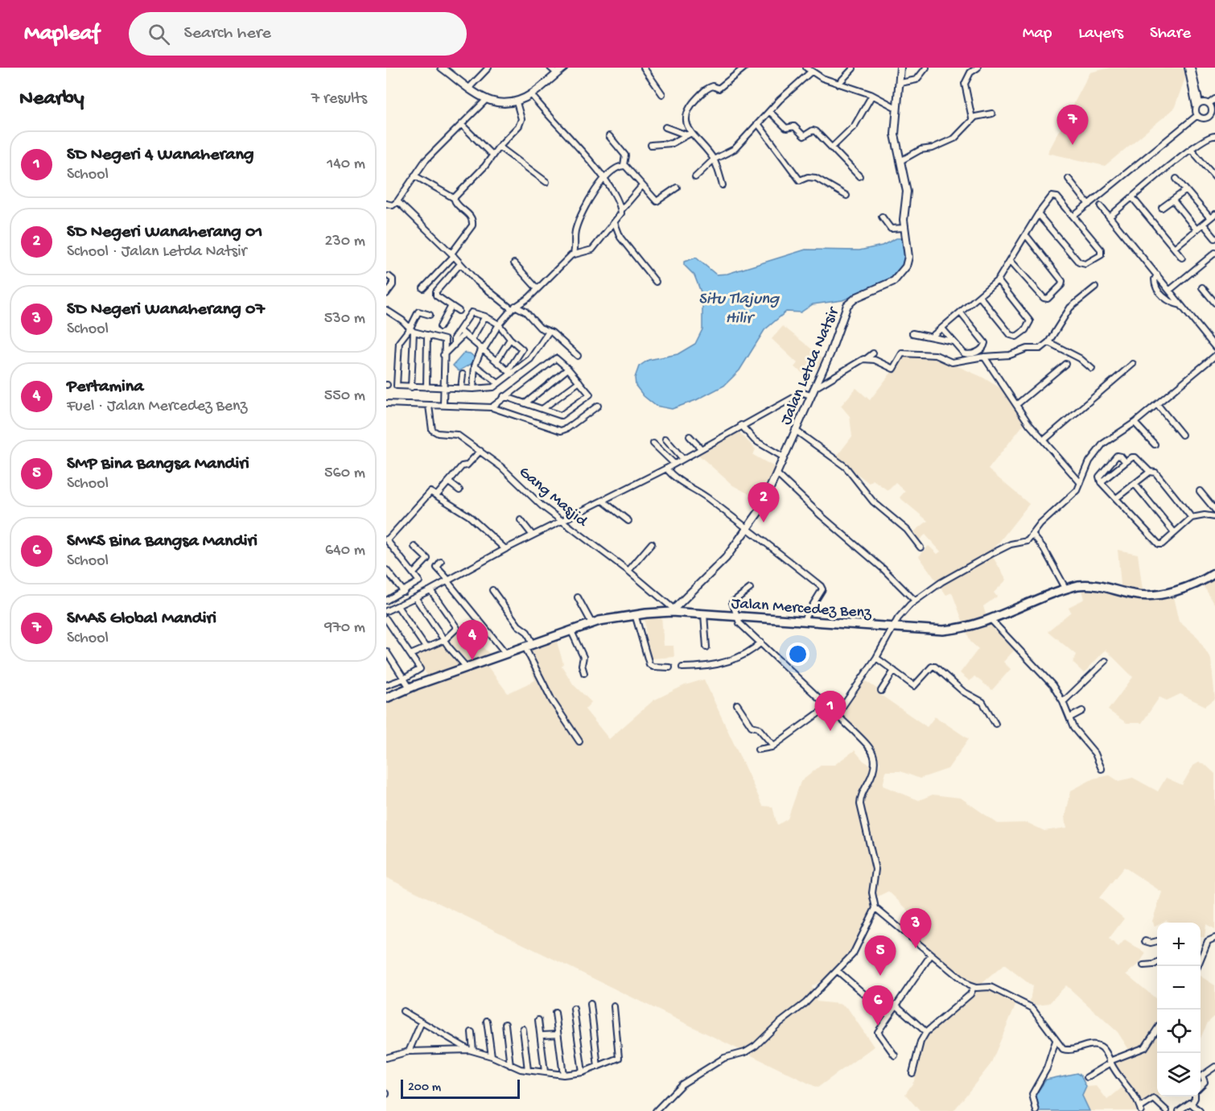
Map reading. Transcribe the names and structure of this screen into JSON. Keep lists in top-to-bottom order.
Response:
{
  "streets": {
    "main road": ["Jalan Mercedez Benz"],
    "street": ["Jalan Letda Natsir", "Gang Masjid"]
  },
  "crossings": [
    ["Jalan Letda Natsir", "Gang Masjid"],
    ["Jalan Letda Natsir", "Jalan Mercedez Benz"],
    ["Gang Masjid", "Jalan Mercedez Benz"]
  ],
  "water": ["Situ Tlajung Hilir"],
  "scale_bar": "200 m",
  "page": {
    "header": "Mapleaf",
    "search": "Search here",
    "nav": ["Map", "Layers", "Share"],
    "heading": ["Nearby", "7 results"],
    "pins": [
      "7",
      "2",
      "4",
      "1",
      "3",
      "5",
      "6"
    ],
    "list": [
      {
        "mark": "1",
        "name": "SD Negeri 4 Wanaherang",
        "note": "School",
        "value": "140 m"
      },
      {
        "mark": "2",
        "name": "SD Negeri Wanaherang 01",
        "note": "School · Jalan Letda Natsir",
        "value": "230 m"
      },
      {
        "mark": "3",
        "name": "SD Negeri Wanaherang 07",
        "note": "School",
        "value": "530 m"
      },
      {
        "mark": "4",
        "name": "Pertamina",
        "note": "Fuel · Jalan Mercedez Benz",
        "value": "550 m"
      },
      {
        "mark": "5",
        "name": "SMP Bina Bangsa Mandiri",
        "note": "School",
        "value": "560 m"
      },
      {
        "mark": "6",
        "name": "SMKS Bina Bangsa Mandiri",
        "note": "School",
        "value": "640 m"
      },
      {
        "mark": "7",
        "name": "SMAS Global Mandiri",
        "note": "School",
        "value": "970 m"
      }
    ],
    "map_buttons": ["+", "−"],
    "scale": "200 m"
  }
}
